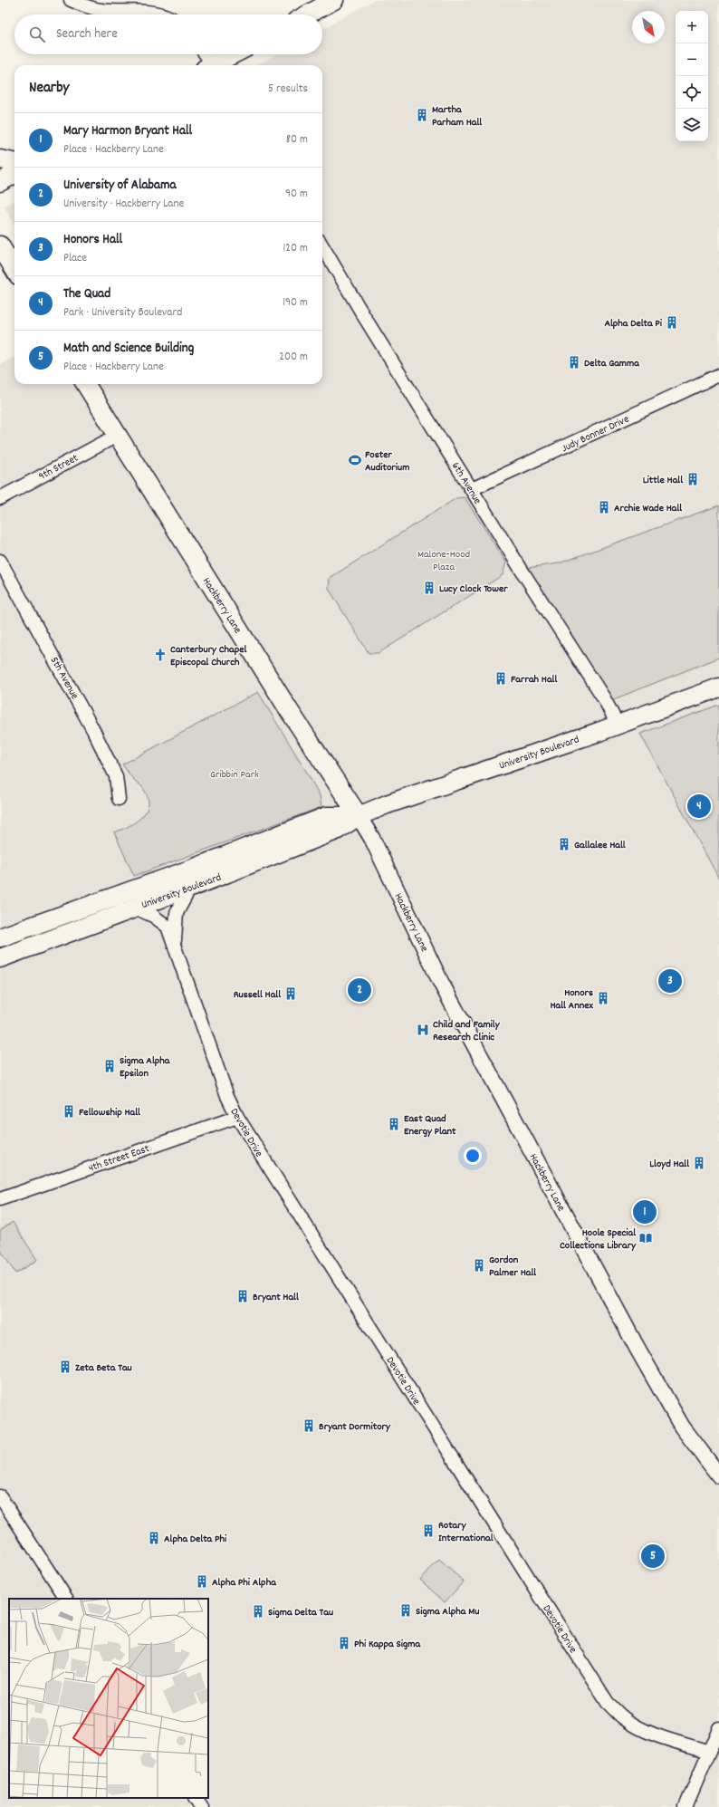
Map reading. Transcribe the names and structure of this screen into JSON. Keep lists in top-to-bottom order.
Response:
{
  "streets": {
    "main road": ["Hackberry Lane", "University Boulevard"],
    "street": [
      "Judy Bonner Drive",
      "9th Street",
      "6th Avenue",
      "5th Avenue",
      "Devotie Drive",
      "4th Street East"
    ]
  },
  "crossings": [
    ["Judy Bonner Drive", "6th Avenue"],
    ["9th Street", "Hackberry Lane"],
    ["6th Avenue", "University Boulevard"],
    ["Hackberry Lane", "University Boulevard"],
    ["University Boulevard", "Devotie Drive"],
    ["Devotie Drive", "4th Street East"]
  ],
  "parks": ["Malone-Hood Plaza", "Gribbin Park"],
  "places": {
    "building": [
      "Martha Parham Hall",
      "Alpha Delta Pi",
      "Delta Gamma",
      "Little Hall",
      "Archie Wade Hall",
      "Lucy Clock Tower",
      "Farrah Hall",
      "Gallalee Hall",
      "Russell Hall",
      "Honors Hall Annex",
      "Sigma Alpha Epsilon",
      "Fellowship Hall",
      "East Quad Energy Plant",
      "Lloyd Hall",
      "Gordon Palmer Hall",
      "Bryant Hall",
      "Zeta Beta Tau",
      "Bryant Dormitory",
      "Rotary International",
      "Alpha Delta Phi",
      "Alpha Phi Alpha",
      "Sigma Alpha Mu",
      "Sigma Delta Tau",
      "Phi Kappa Sigma"
    ],
    "sports": ["Foster Auditorium"],
    "church": ["Canterbury Chapel Episcopal Church"],
    "hospital": ["Child and Family Research Clinic"],
    "library": ["Hoole Special Collections Library"]
  },
  "north": "bottom right",
  "page": {
    "map_buttons": ["+", "−"],
    "search": "Search here",
    "heading": ["Nearby", "5 results"],
    "list": [
      {
        "mark": "1",
        "name": "Mary Harmon Bryant Hall",
        "note": "Place · Hackberry Lane",
        "value": "80 m"
      },
      {
        "mark": "2",
        "name": "University of Alabama",
        "note": "University · Hackberry Lane",
        "value": "90 m"
      },
      {
        "mark": "3",
        "name": "Honors Hall",
        "note": "Place",
        "value": "120 m"
      },
      {
        "mark": "4",
        "name": "The Quad",
        "note": "Park · University Boulevard",
        "value": "190 m"
      },
      {
        "mark": "5",
        "name": "Math and Science Building",
        "note": "Place · Hackberry Lane",
        "value": "200 m"
      }
    ],
    "pins": [
      "4",
      "3",
      "2",
      "1",
      "5"
    ]
  }
}
